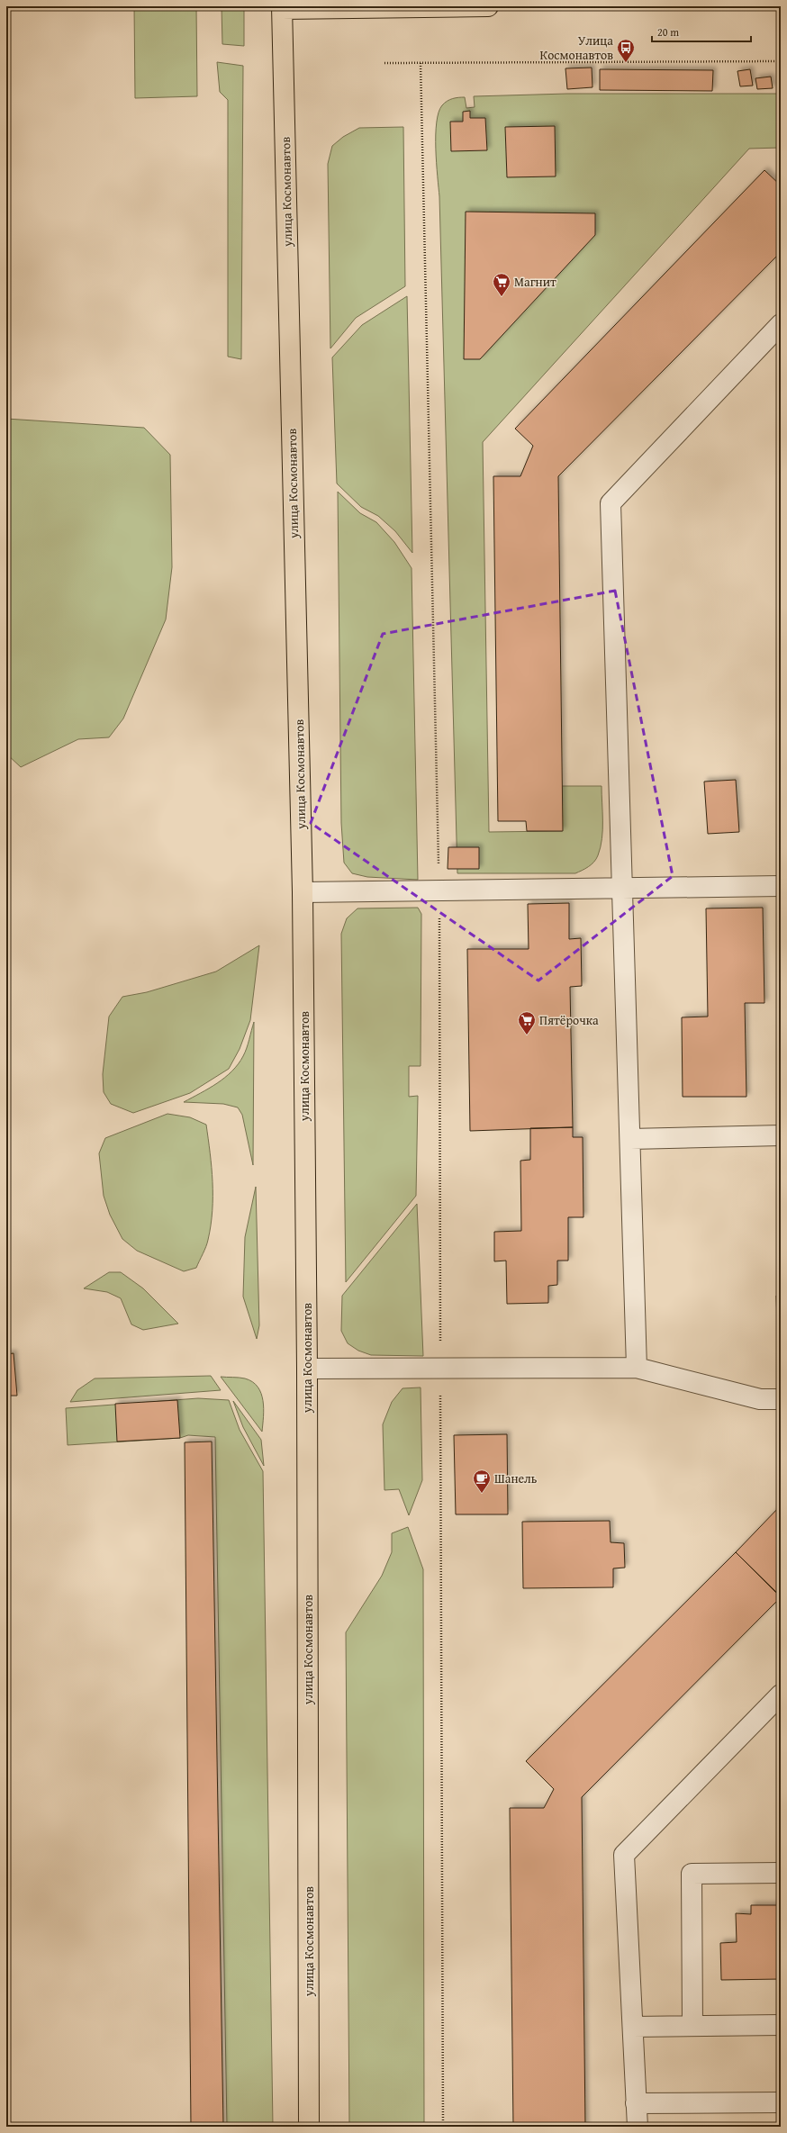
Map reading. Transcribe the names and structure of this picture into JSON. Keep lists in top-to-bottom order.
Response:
{
  "streets": {
    "main road": ["улица Космонавтов"]
  },
  "places": {
    "bus stop": ["Улица Космонавтов"],
    "supermarket": ["Магнит", "Пятёрочка"],
    "cafe": ["Шанель"]
  },
  "scale_bar": "20 m"
}
